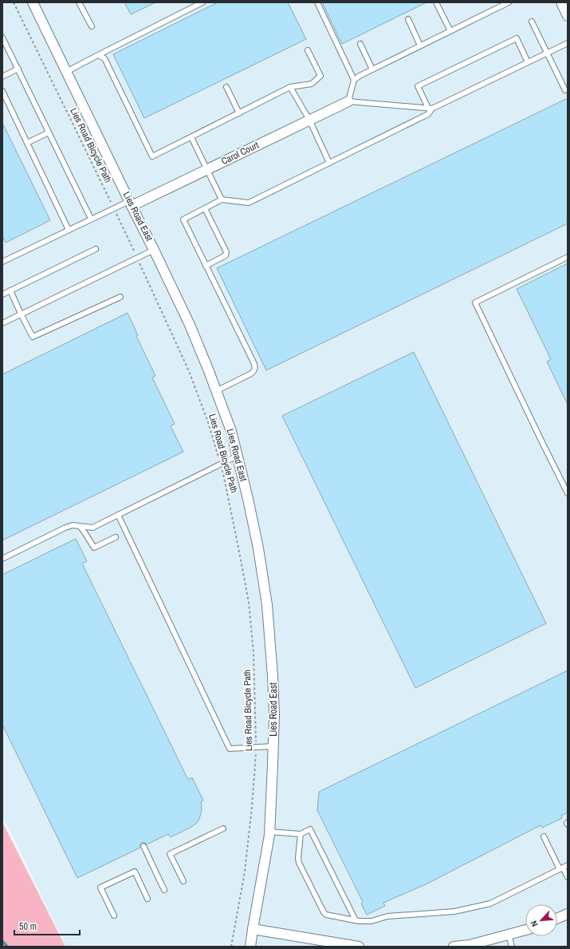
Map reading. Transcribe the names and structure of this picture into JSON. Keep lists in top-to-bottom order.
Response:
{
  "streets": {
    "street": ["Carol Court", "Lies Road East"],
    "path": ["Lies Road Bicycle Path"]
  },
  "crossings": [
    ["Carol Court", "Lies Road East"]
  ],
  "scale_bar": "50 m",
  "north": "bottom left"
}
